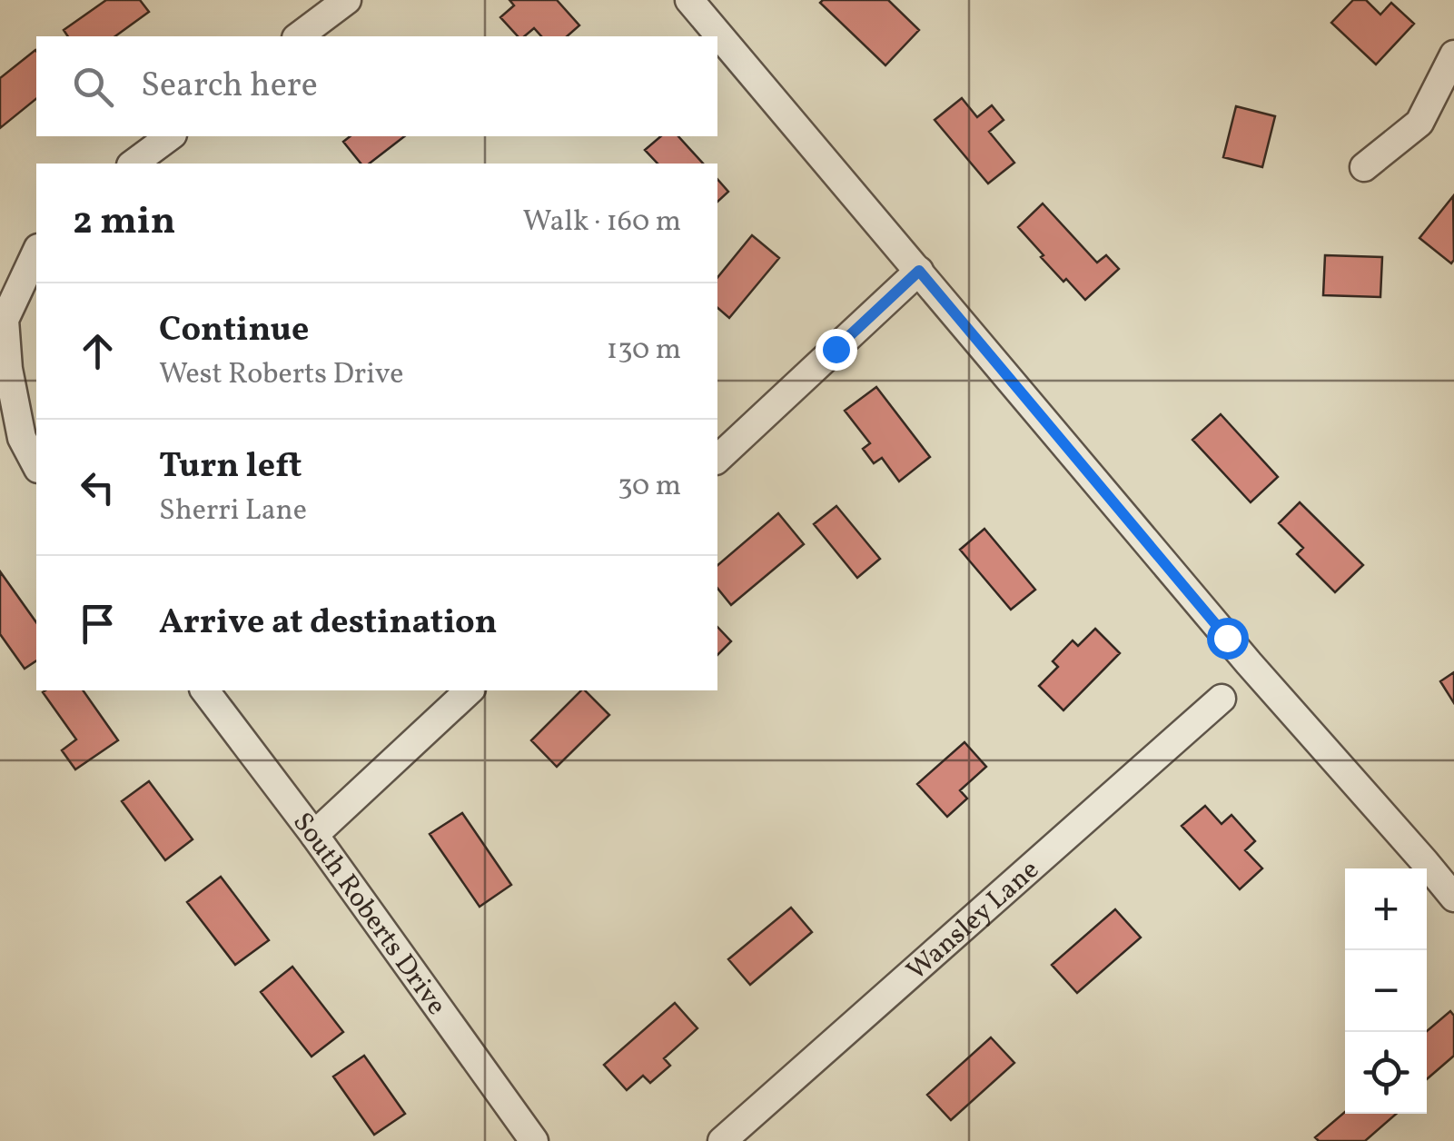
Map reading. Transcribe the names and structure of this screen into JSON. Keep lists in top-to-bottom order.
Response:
{
  "streets": {
    "street": ["South Roberts Drive", "Wansley Lane"]
  },
  "page": {
    "search": "Search here",
    "heading": ["2 min", "Walk · 160 m"],
    "list": [
      ["Continue", "West Roberts Drive", "130 m"],
      ["Turn left", "Sherri Lane", "30 m"],
      "Arrive at destination"
    ],
    "map_buttons": ["+", "−"]
  }
}
